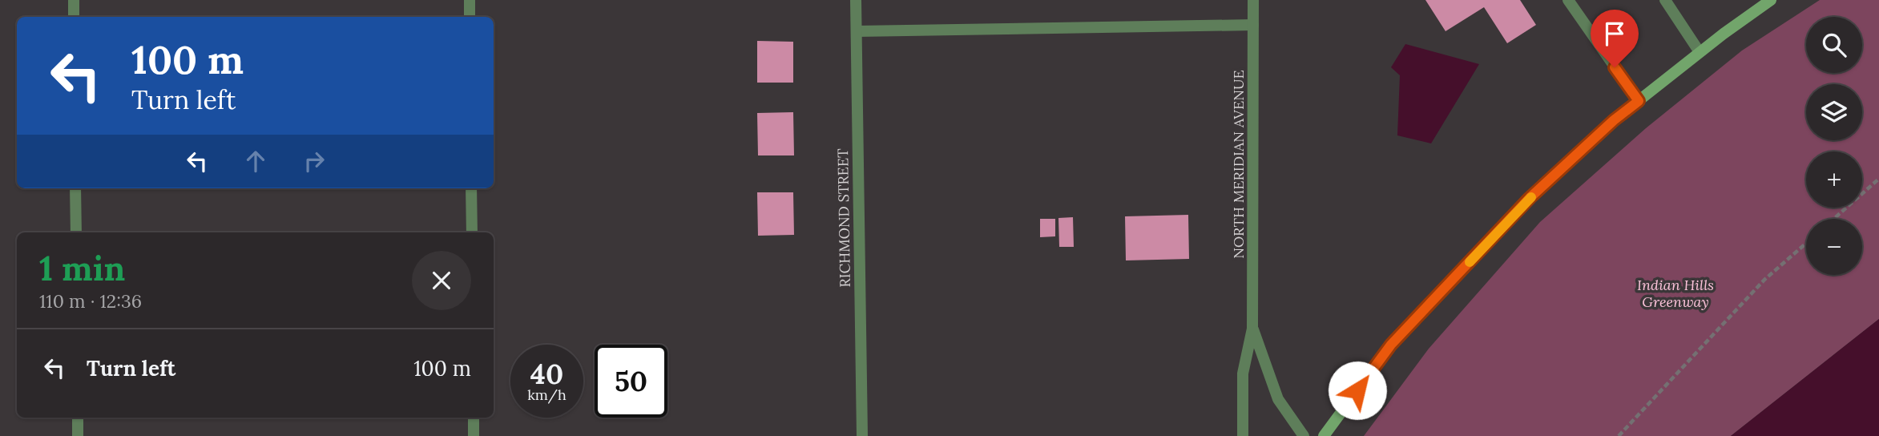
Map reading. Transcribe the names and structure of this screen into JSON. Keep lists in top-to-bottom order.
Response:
{
  "streets": {
    "street": ["NORTH MERIDIAN AVENUE", "RICHMOND STREET"]
  },
  "parks": ["Indian Hills Greenway"],
  "page": {
    "map_buttons": ["+", "−"],
    "turn": ["100 m", "Turn left"],
    "heading": ["1 min", "110 m · 12:36"],
    "list": [
      {
        "name": "Turn left",
        "value": "100 m"
      }
    ],
    "speed": "40 km/h",
    "limit": "50"
  }
}
